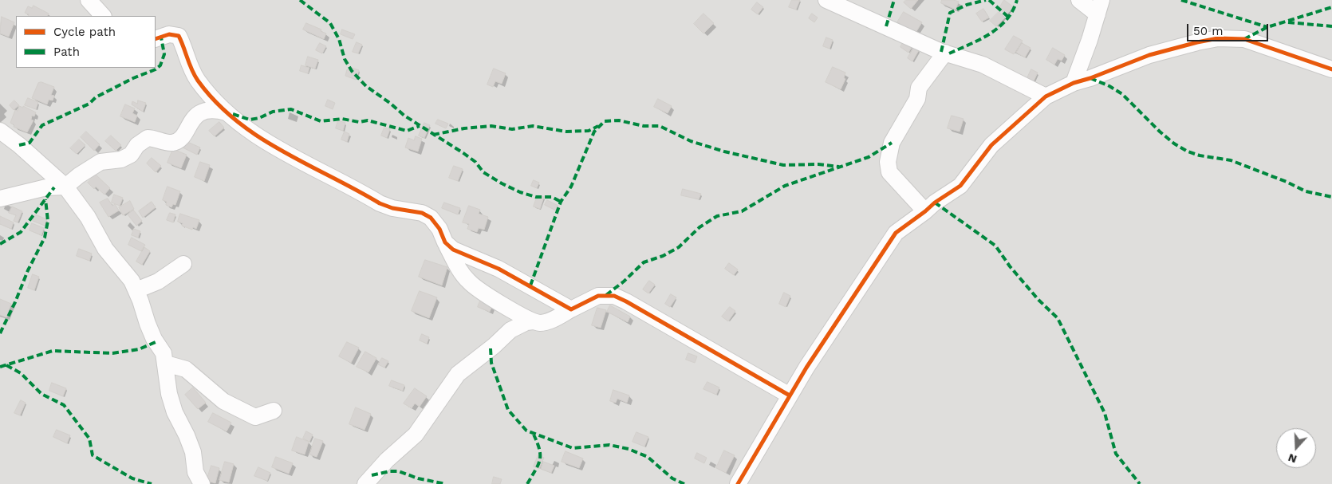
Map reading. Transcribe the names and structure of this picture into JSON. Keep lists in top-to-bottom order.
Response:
{
  "legend": ["Cycle path", "Path"],
  "scale_bar": "50 m",
  "north": "bottom"
}
